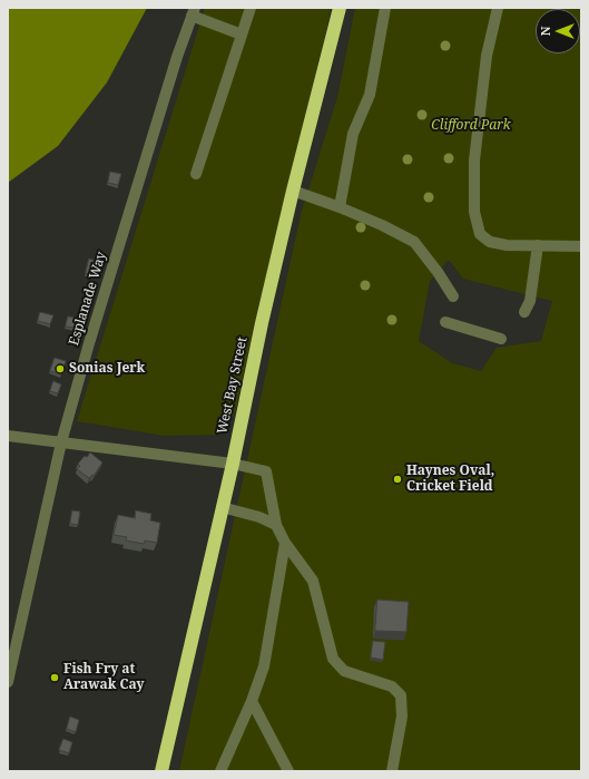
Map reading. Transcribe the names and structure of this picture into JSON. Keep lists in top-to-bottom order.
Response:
{
  "streets": {
    "highway": ["West Bay Street"],
    "street": ["Esplanade Way"]
  },
  "parks": ["Clifford Park"],
  "places": ["Sonias Jerk", "Haynes Oval, Cricket Field", "Fish Fry at Arawak Cay"],
  "north": "left"
}
